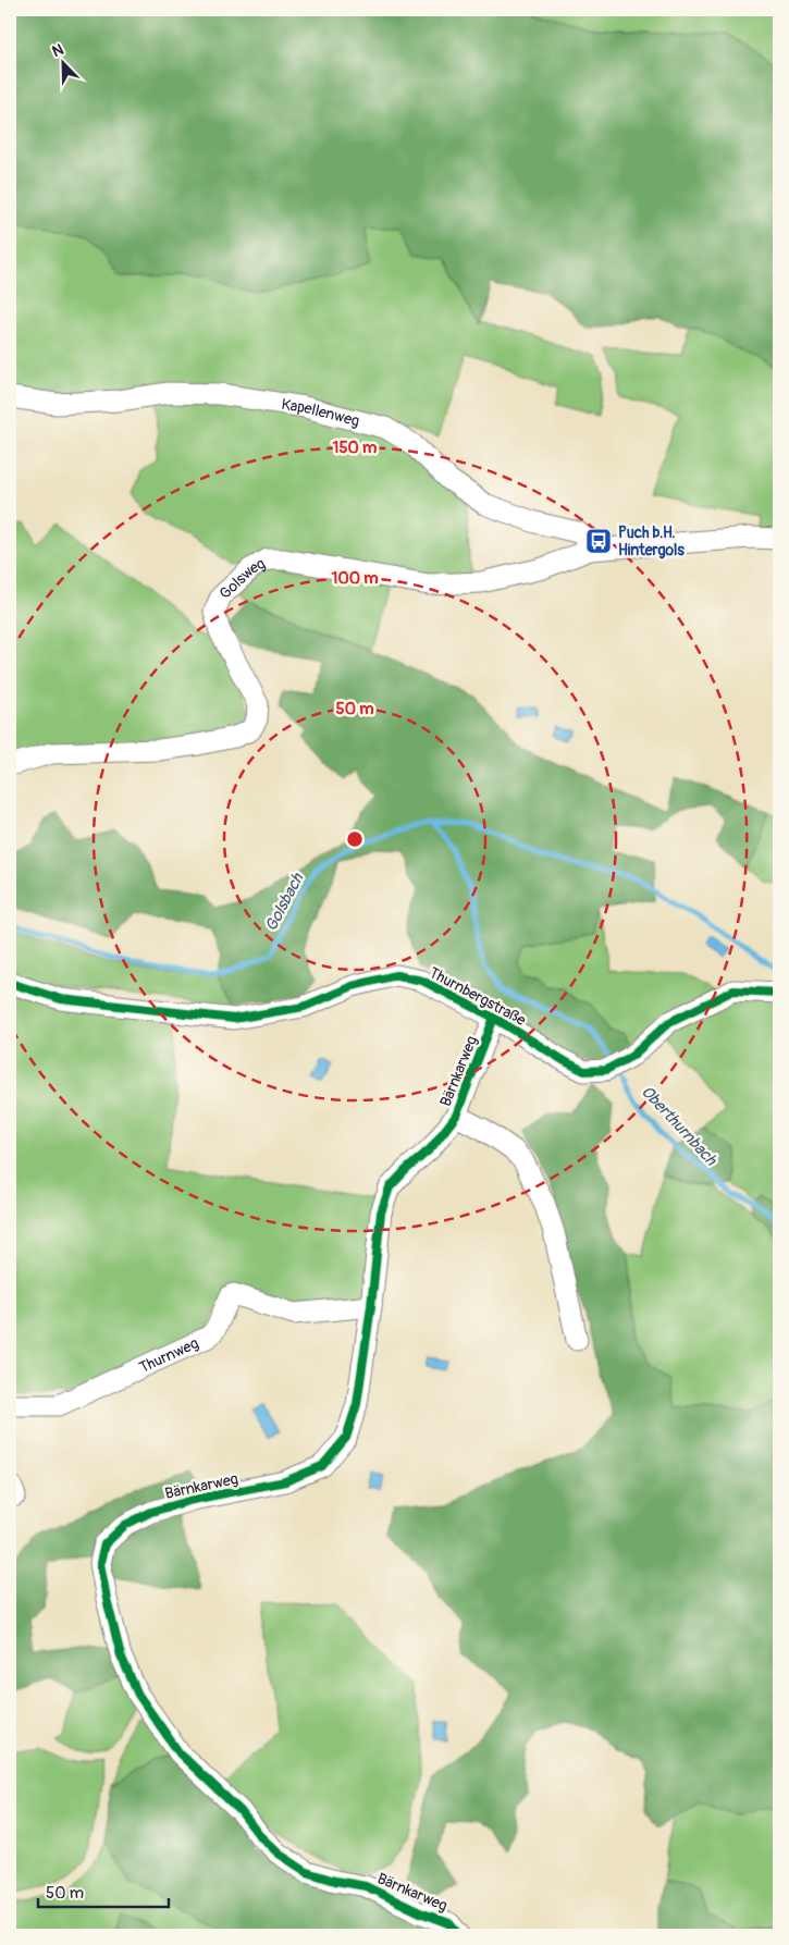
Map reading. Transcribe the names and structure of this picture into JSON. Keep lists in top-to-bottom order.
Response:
{
  "streets": {
    "street": [
      "Kapellenweg",
      "Golsweg",
      "Thurnbergstraße",
      "Bärnkarweg",
      "Thurnweg"
    ]
  },
  "crossings": [
    ["Kapellenweg", "Golsweg"],
    ["Thurnbergstraße", "Bärnkarweg"],
    ["Bärnkarweg", "Thurnweg"]
  ],
  "water": ["Golsbach", "Oberthurnbach"],
  "places": {
    "bus stop": ["Puch b.H. Hintergols"]
  },
  "scale_bar": "50 m",
  "north": "top left",
  "rings": ["150 m", "100 m", "50 m"]
}
